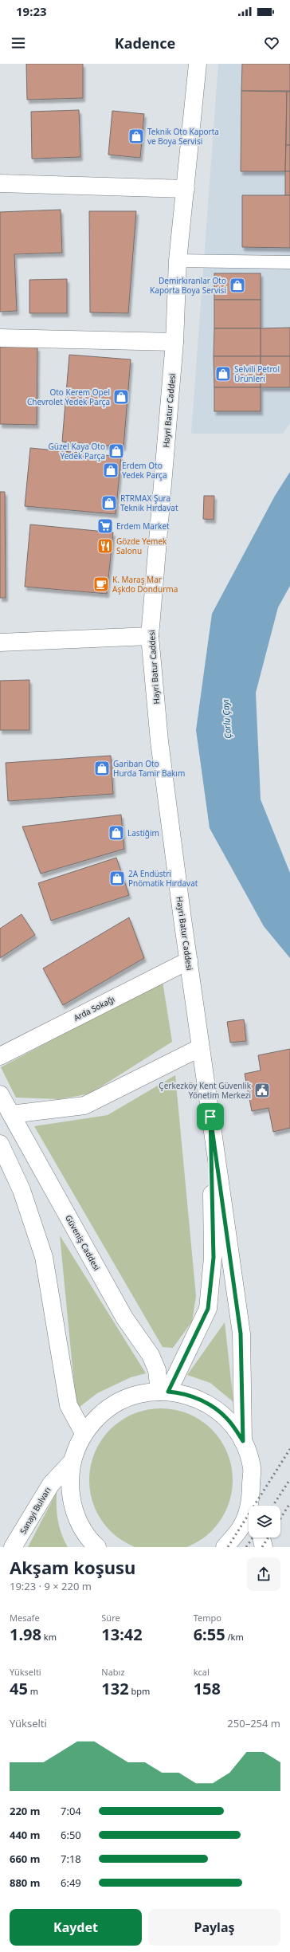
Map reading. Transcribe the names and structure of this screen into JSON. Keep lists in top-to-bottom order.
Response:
{
  "streets": {
    "main road": [
      "Hayri Batur Caddesi",
      "Arda Sokağı",
      "Güveniş Caddesi",
      "Sanayi Bulvarı"
    ]
  },
  "crossings": [
    ["Hayri Batur Caddesi", "Arda Sokağı"],
    ["Hayri Batur Caddesi", "Güveniş Caddesi"]
  ],
  "water": ["Çorlu Çayı"],
  "places": {
    "shop": [
      "Teknik Oto Kaporta ve Boya Servisi",
      "Demirkıranlar Oto Kaporta Boya Servisi",
      "Selvili Petrol Ürünleri",
      "Oto Kerem Opel Chevrolet Yedek Parça",
      "Güzel Kaya Oto Yedek Parça",
      "Erdem Oto Yedek Parça",
      "RTRMAX Şura Teknik Hırdavat",
      "Gariban Oto Hurda Tamir Bakım",
      "Lastiğim",
      "2A Endüstri Pnömatik Hırdavat"
    ],
    "supermarket": ["Erdem Market"],
    "restaurant": ["Gözde Yemek Salonu"],
    "cafe": ["K. Maraş Mar Aşkdo Dondurma"],
    "public building": ["Çerkezköy Kent Güvenlik Yönetim Merkezi"]
  },
  "page": {
    "status": "19:23",
    "header": "Kadence",
    "heading": ["Akşam koşusu", "19:23 · 9 × 220 m"],
    "stats": [
      ["Mesafe", "1.98 km"],
      ["Süre", "13:42"],
      ["Tempo", "6:55 /km"],
      ["Yükselti", "45 m"],
      ["Nabız", "132 bpm"],
      ["kcal", "158"]
    ],
    "chart": ["Yükselti", "250–254 m"],
    "list": [
      {
        "name": "220 m",
        "note": "7:04"
      },
      {
        "name": "440 m",
        "note": "6:50"
      },
      {
        "name": "660 m",
        "note": "7:18"
      },
      {
        "name": "880 m",
        "note": "6:49"
      }
    ],
    "buttons": ["Kaydet", "Paylaş"]
  }
}
